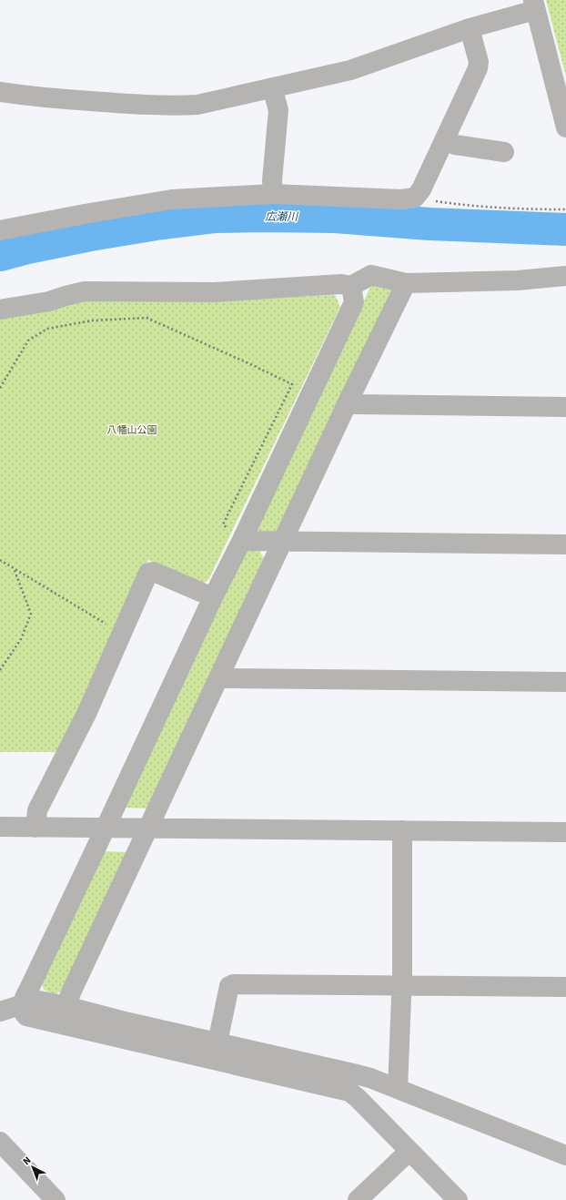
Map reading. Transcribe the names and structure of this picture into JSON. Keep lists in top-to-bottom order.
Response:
{
  "water": ["広瀬川"],
  "parks": ["八幡山公園"],
  "north": "top left"
}
